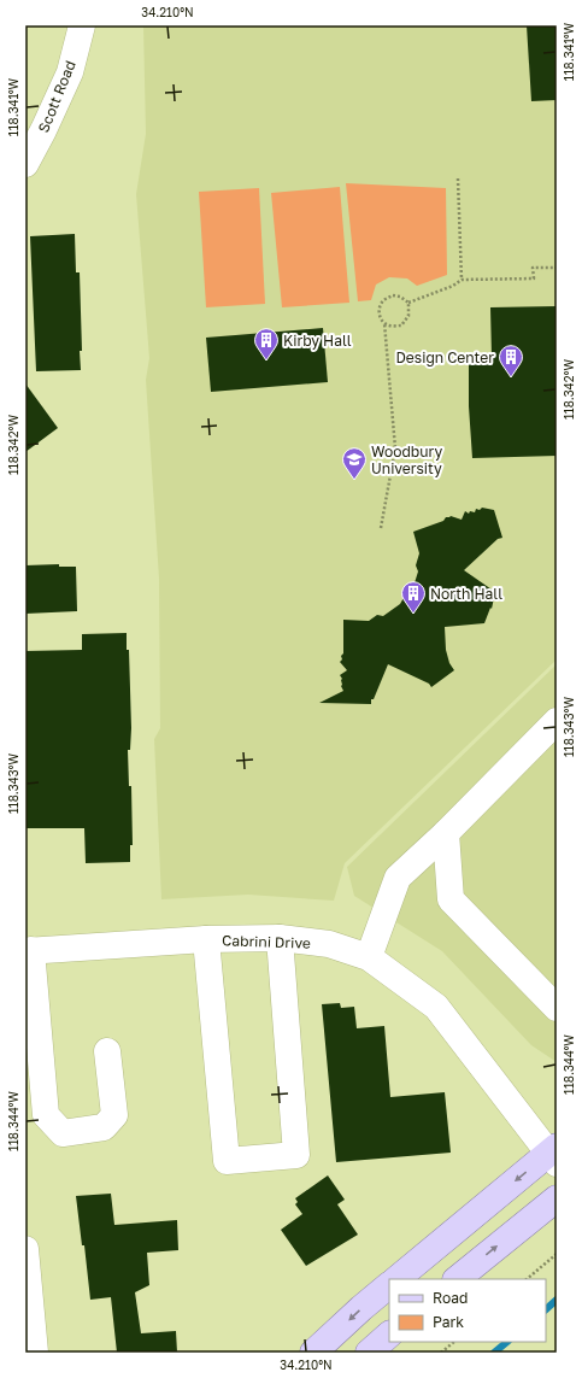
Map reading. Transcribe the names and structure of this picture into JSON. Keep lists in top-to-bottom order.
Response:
{
  "streets": {
    "street": ["Scott Road", "Cabrini Drive"]
  },
  "places": {
    "building": ["Kirby Hall", "Design Center", "North Hall"],
    "school or university": ["Woodbury University"]
  },
  "legend": ["Road", "Park"],
  "coordinates": [
    "34.210°N",
    "118.341°W",
    "118.342°W",
    "118.343°W",
    "118.344°W"
  ]
}
